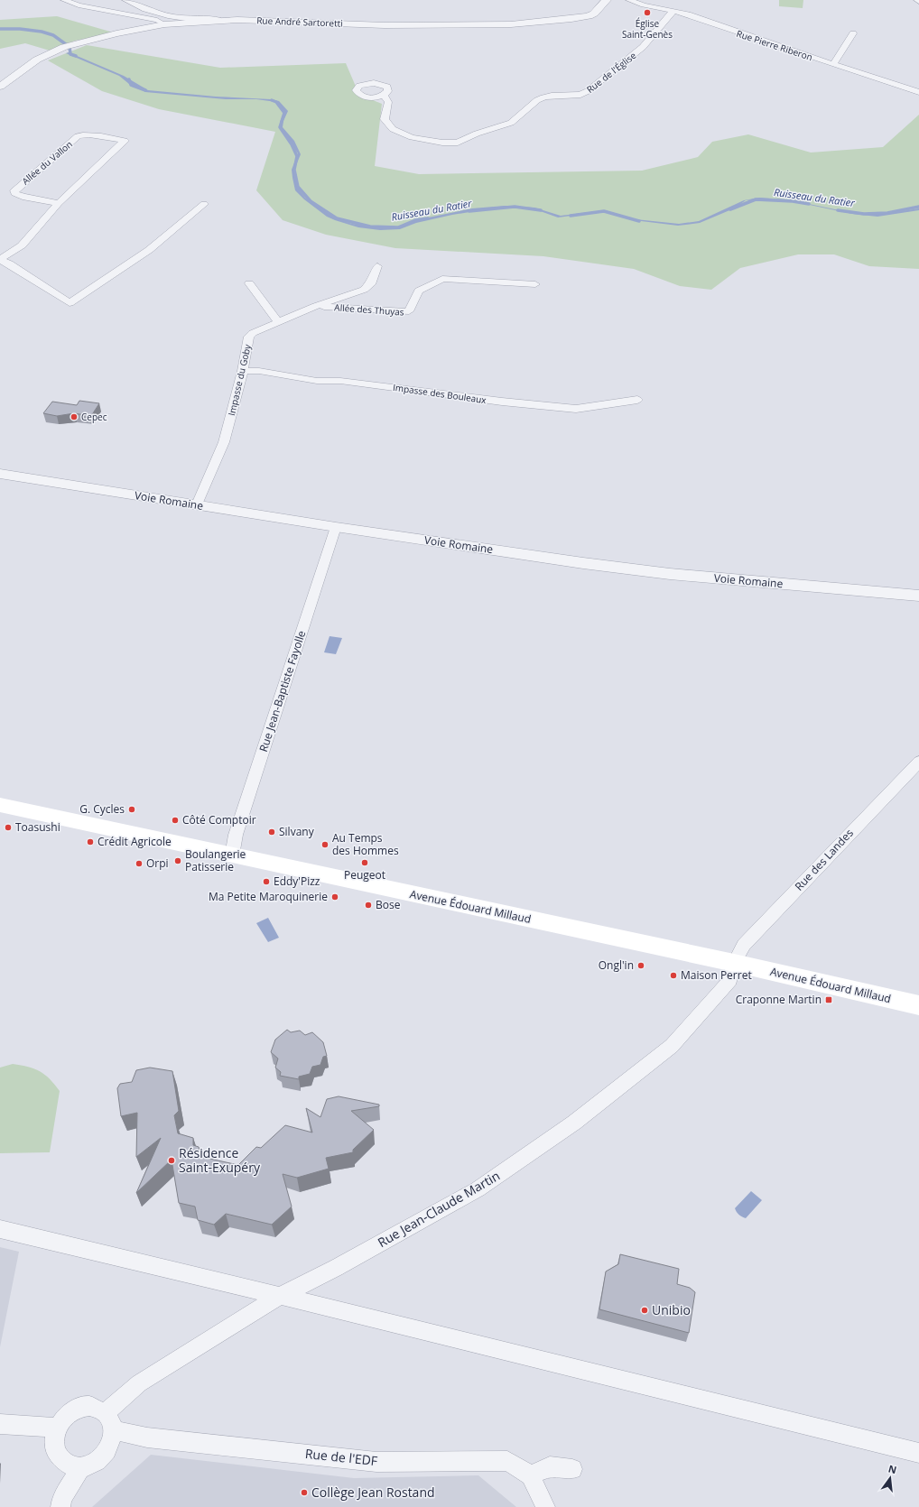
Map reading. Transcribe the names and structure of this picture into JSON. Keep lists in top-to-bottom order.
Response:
{
  "streets": {
    "main road": ["Avenue Édouard Millaud"],
    "street": [
      "Rue André Sartoretti",
      "Rue Pierre Riberon",
      "Rue de l'Église",
      "Allée du Vallon",
      "Allée des Thuyas",
      "Impasse du Goby",
      "Impasse des Bouleaux",
      "Voie Romaine",
      "Rue Jean-Baptiste Fayolle",
      "Rue des Landes",
      "Rue Jean-Claude Martin",
      "Rue de l'EDF"
    ]
  },
  "crossings": [
    ["Rue Pierre Riberon", "Rue de l'Église"],
    ["Allée des Thuyas", "Impasse du Goby"],
    ["Impasse du Goby", "Impasse des Bouleaux"],
    ["Impasse du Goby", "Voie Romaine"],
    ["Voie Romaine", "Rue Jean-Baptiste Fayolle"],
    ["Rue Jean-Baptiste Fayolle", "Avenue Édouard Millaud"],
    ["Rue des Landes", "Avenue Édouard Millaud"],
    ["Rue des Landes", "Rue Jean-Claude Martin"],
    ["Avenue Édouard Millaud", "Rue Jean-Claude Martin"],
    ["Rue Jean-Claude Martin", "Rue de l'EDF"]
  ],
  "water": ["Ruisseau du Ratier"],
  "places": {
    "other": [
      "Église Saint-Genès",
      "Cepec",
      "G. Cycles",
      "Côté Comptoir",
      "Toasushi",
      "Silvany",
      "Crédit Agricole",
      "Au Temps des Hommes",
      "Boulangerie Patisserie",
      "Peugeot",
      "Orpi",
      "Eddy'Pizz",
      "Ma Petite Maroquinerie",
      "Bose",
      "Ongl'in",
      "Maison Perret",
      "Résidence Saint-Exupéry",
      "Unibio",
      "Collège Jean Rostand"
    ],
    "transit": ["Craponne Martin"]
  },
  "north": "top"
}
